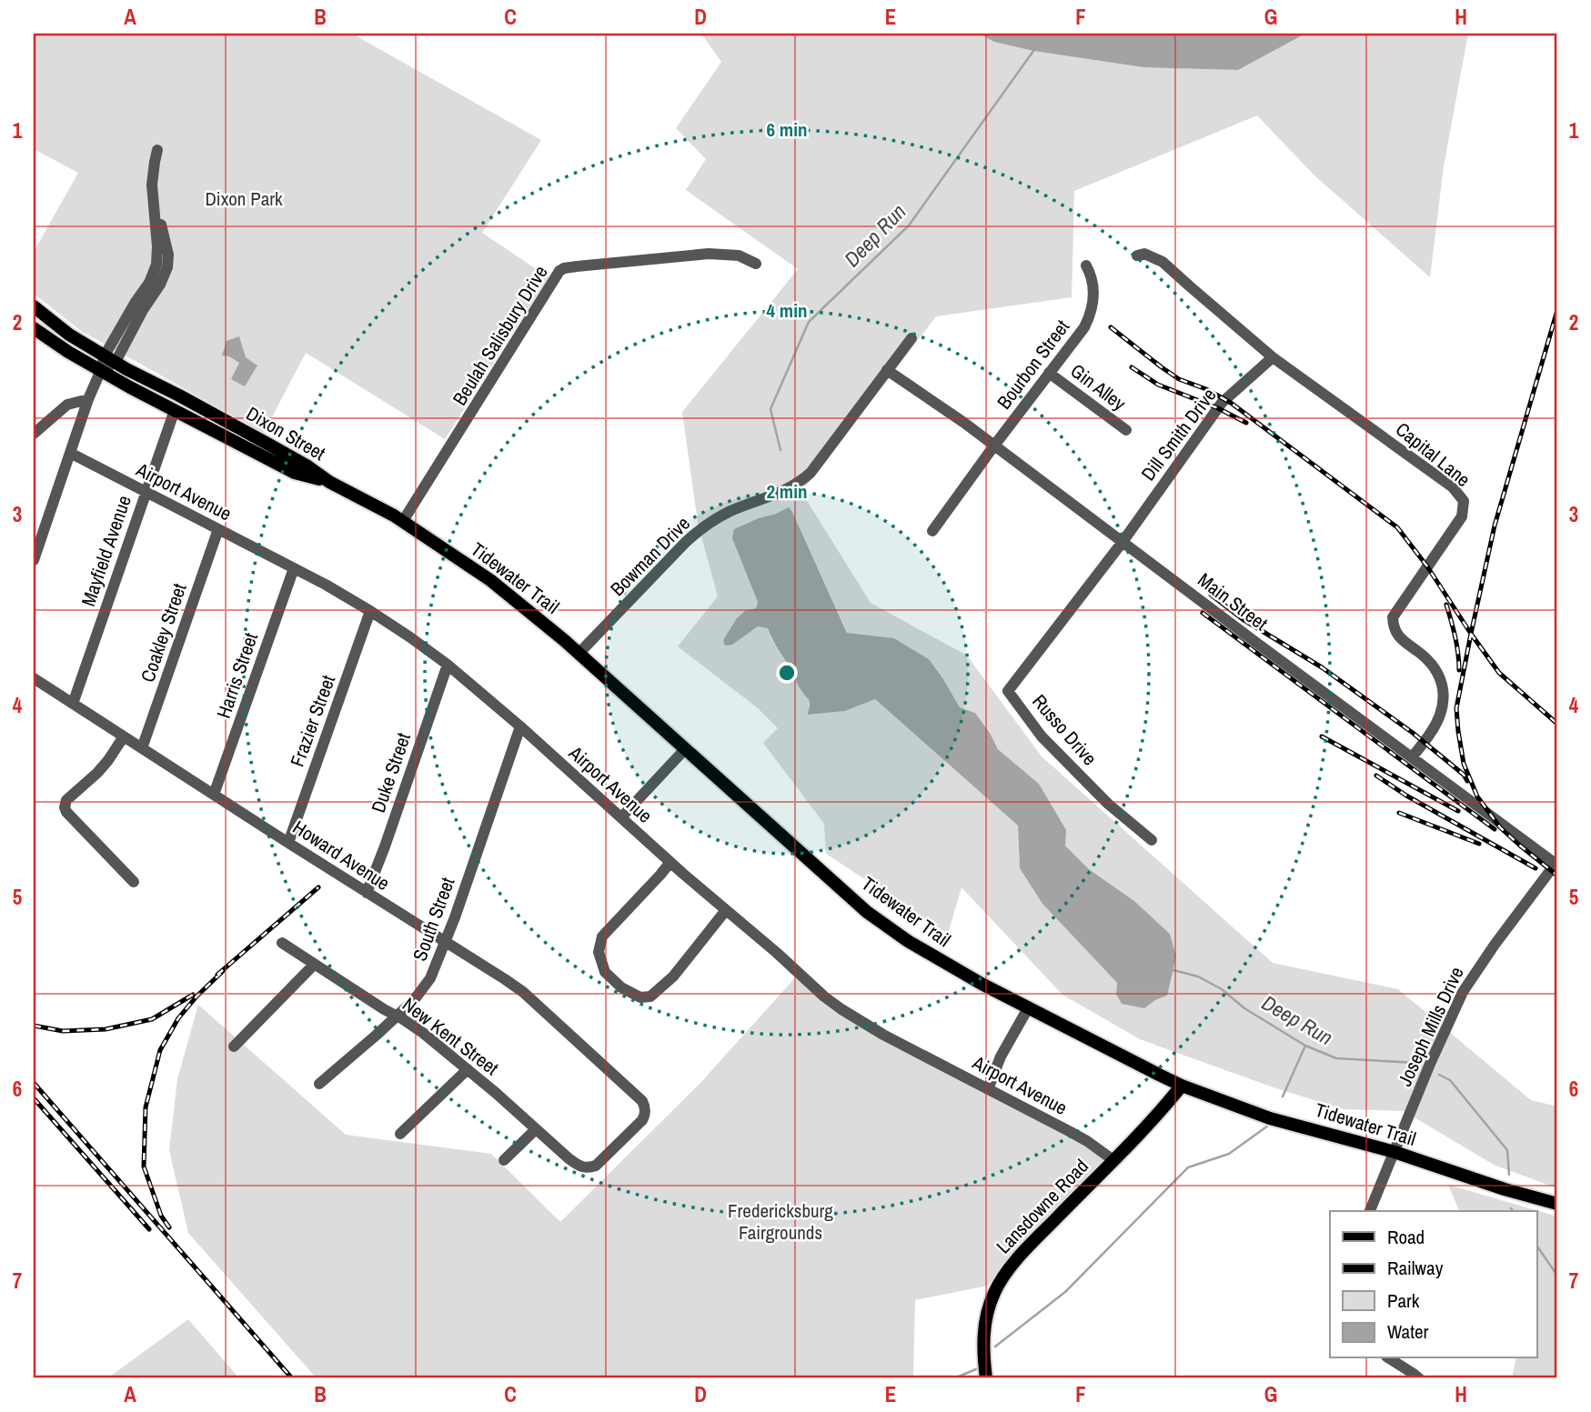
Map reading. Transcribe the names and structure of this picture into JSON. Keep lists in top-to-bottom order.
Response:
{
  "streets": {
    "main road": ["Dixon Street", "Tidewater Trail", "Lansdowne Road"],
    "street": [
      "Beulah Salisbury Drive",
      "Bourbon Street",
      "Gin Alley",
      "Dill Smith Drive",
      "Capital Lane",
      "Airport Avenue",
      "Mayfield Avenue",
      "Bowman Drive",
      "Main Street",
      "Coakley Street",
      "Harris Street",
      "Frazier Street",
      "Russo Drive",
      "Duke Street",
      "Howard Avenue",
      "South Street",
      "Joseph Mills Drive",
      "New Kent Street"
    ]
  },
  "crossings": [
    ["Beulah Salisbury Drive", "Tidewater Trail"],
    ["Bourbon Street", "Gin Alley"],
    ["Bourbon Street", "Main Street"],
    ["Dixon Street", "Mayfield Avenue"],
    ["Dixon Street", "Tidewater Trail"],
    ["Dill Smith Drive", "Capital Lane"],
    ["Dill Smith Drive", "Main Street"],
    ["Dill Smith Drive", "Russo Drive"],
    ["Capital Lane", "Main Street"],
    ["Airport Avenue", "Mayfield Avenue"],
    ["Airport Avenue", "Coakley Street"],
    ["Airport Avenue", "Harris Street"],
    ["Airport Avenue", "Frazier Street"],
    ["Airport Avenue", "Duke Street"],
    ["Airport Avenue", "South Street"],
    ["Airport Avenue", "Lansdowne Road"],
    ["Mayfield Avenue", "Howard Avenue"],
    ["Bowman Drive", "Tidewater Trail"],
    ["Bowman Drive", "Main Street"],
    ["Tidewater Trail", "Joseph Mills Drive"],
    ["Tidewater Trail", "Lansdowne Road"],
    ["Main Street", "Russo Drive"],
    ["Main Street", "Joseph Mills Drive"],
    ["Coakley Street", "Howard Avenue"],
    ["Harris Street", "Howard Avenue"],
    ["Frazier Street", "Howard Avenue"],
    ["Duke Street", "Howard Avenue"],
    ["Howard Avenue", "South Street"],
    ["Howard Avenue", "New Kent Street"],
    ["South Street", "New Kent Street"]
  ],
  "water": ["Deep Run"],
  "parks": ["Dixon Park", "Fredericksburg Fairgrounds"],
  "legend": [
    "Road",
    "Railway",
    "Park",
    "Water"
  ],
  "grid": {
    "columns": [
      "A",
      "B",
      "C",
      "D",
      "E",
      "F",
      "G",
      "H"
    ],
    "rows": [
      "1",
      "2",
      "3",
      "4",
      "5",
      "6",
      "7"
    ]
  },
  "rings": ["6 min", "4 min", "2 min"]
}
